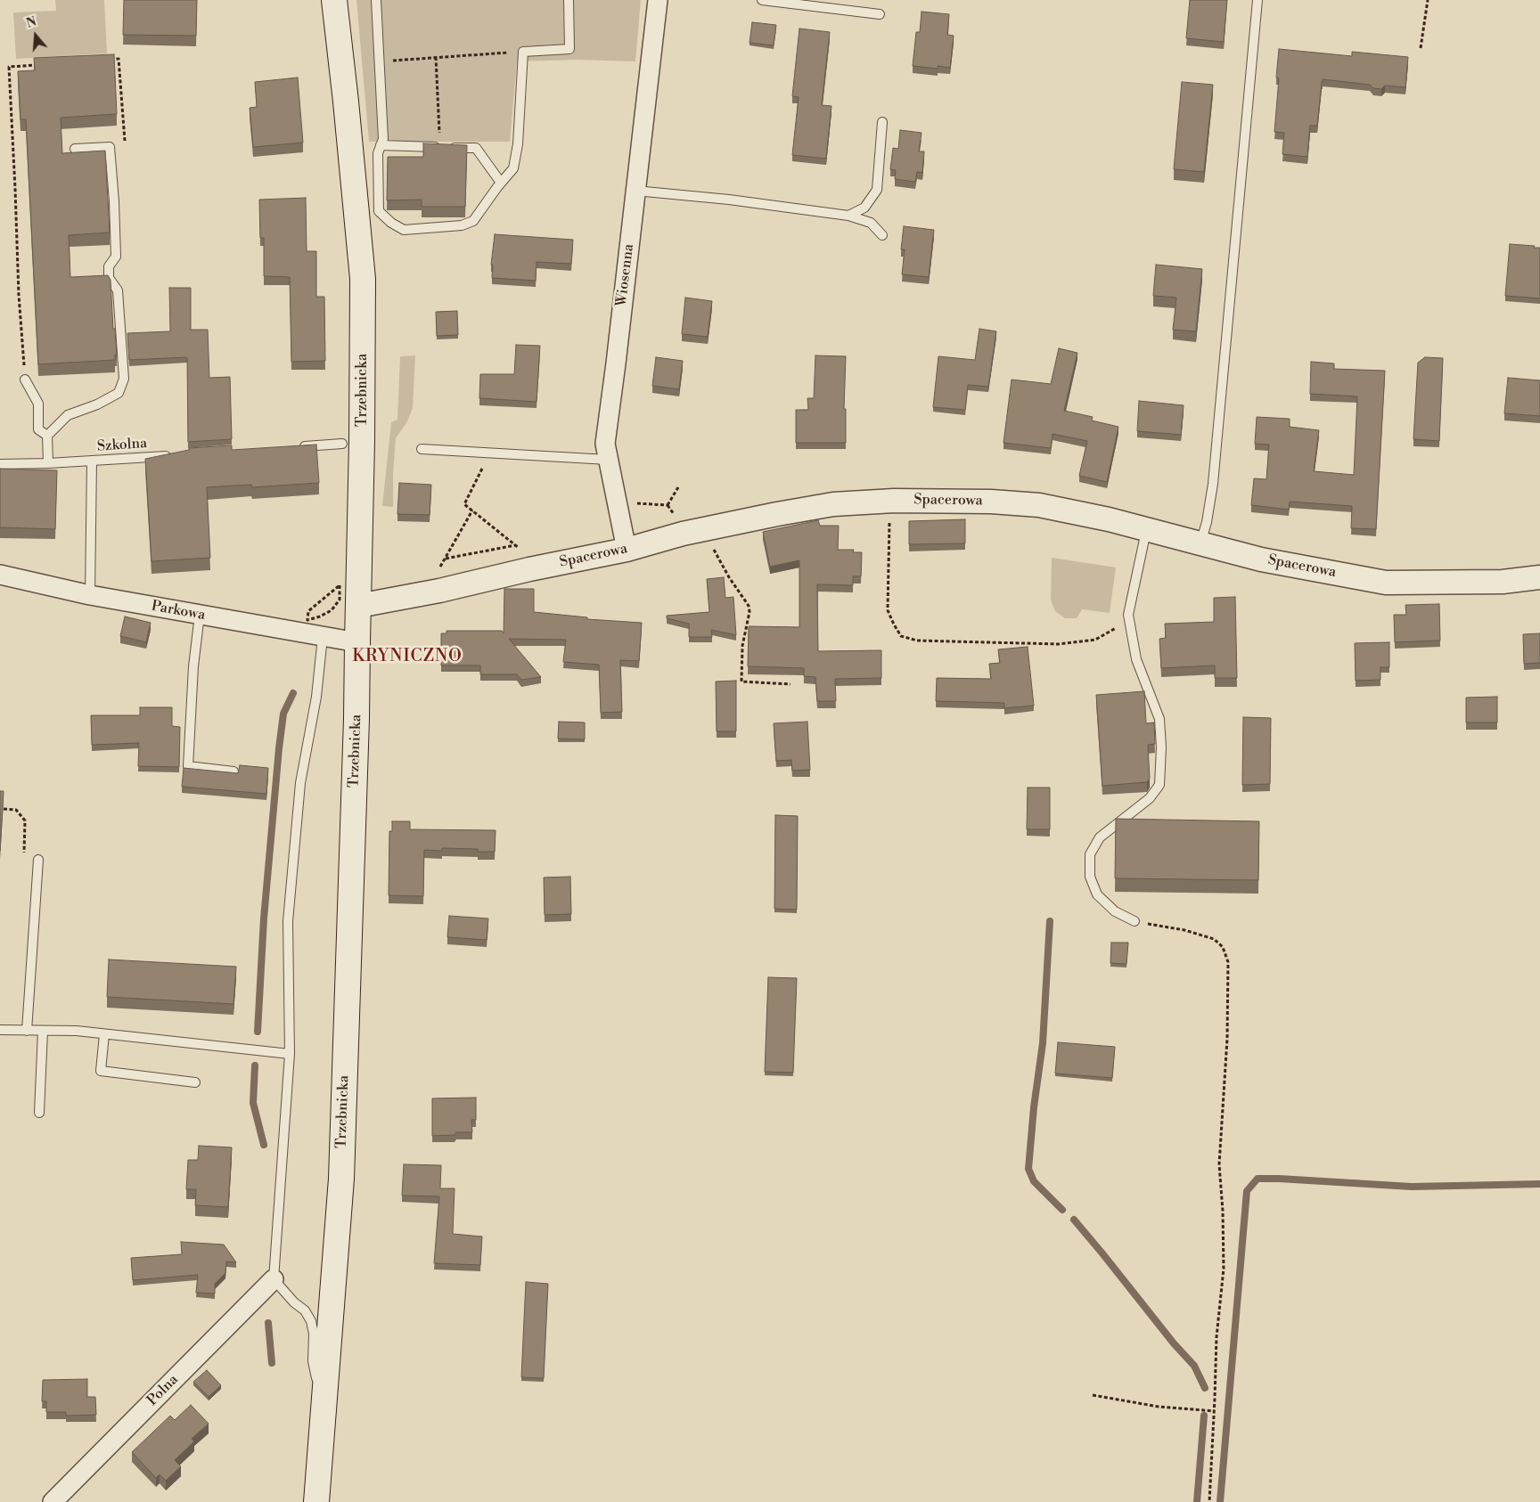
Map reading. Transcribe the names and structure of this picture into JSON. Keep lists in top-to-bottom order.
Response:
{
  "streets": {
    "main road": ["Trzebnicka"],
    "street": [
      "Wiosenna",
      "Spacerowa",
      "Parkowa",
      "Polna"
    ],
    "lane": ["Szkolna"]
  },
  "crossings": [
    ["Wiosenna", "Spacerowa"],
    ["Trzebnicka", "Spacerowa"],
    ["Trzebnicka", "Parkowa"],
    ["Szkolna", "Parkowa"]
  ],
  "districts": ["KRYNICZNO"],
  "north": "top"
}
